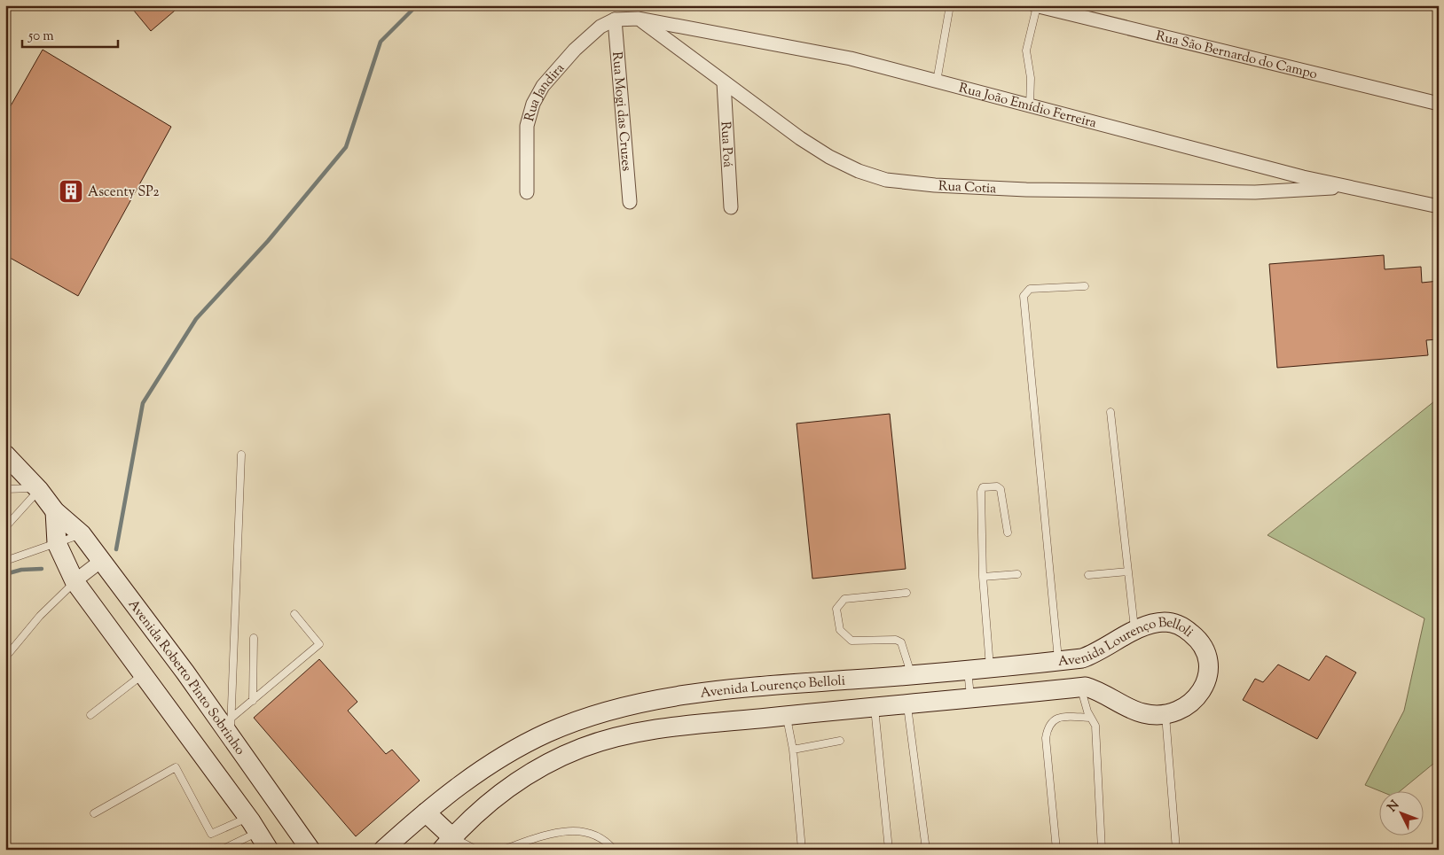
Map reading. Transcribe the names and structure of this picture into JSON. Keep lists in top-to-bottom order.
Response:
{
  "streets": {
    "street": [
      "Rua São Bernardo do Campo",
      "Rua Jandira",
      "Rua João Emídio Ferreira",
      "Rua Mogi das Cruzes",
      "Rua Poá",
      "Rua Cotia",
      "Avenida Lourenço Belloli",
      "Avenida Roberto Pinto Sobrinho"
    ]
  },
  "crossings": [
    ["Rua Jandira", "Rua João Emídio Ferreira"],
    ["Rua Jandira", "Rua Mogi das Cruzes"],
    ["Rua João Emídio Ferreira", "Rua Mogi das Cruzes"],
    ["Rua João Emídio Ferreira", "Rua Cotia"],
    ["Rua Poá", "Rua Cotia"]
  ],
  "places": {
    "building": ["Ascenty SP2"]
  },
  "scale_bar": "50 m",
  "north": "top left"
}
